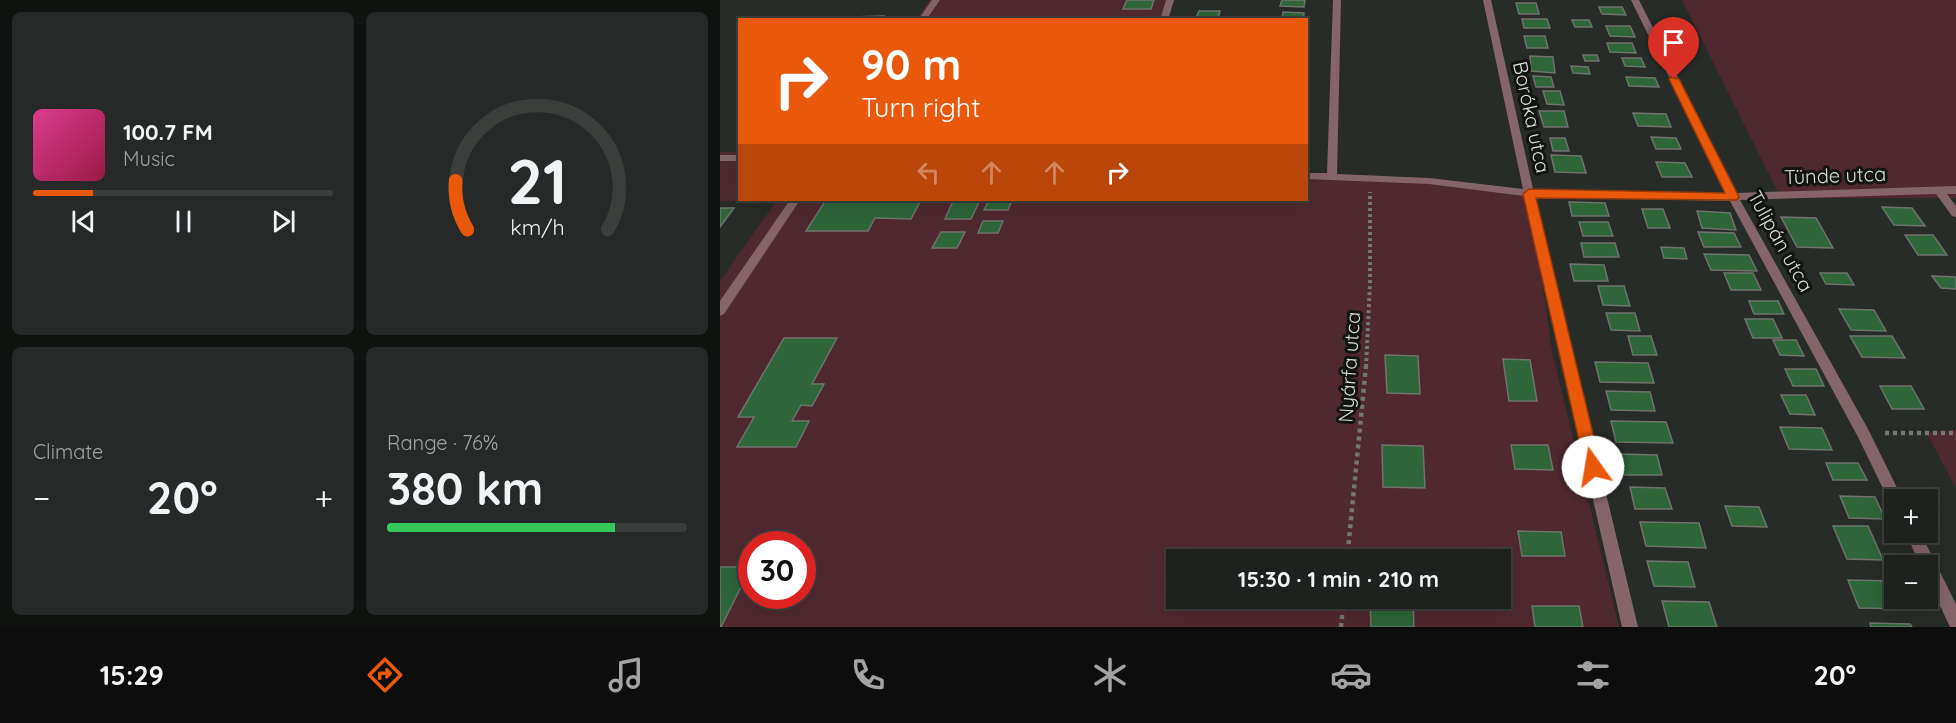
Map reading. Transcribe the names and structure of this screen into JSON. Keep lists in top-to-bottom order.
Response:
{
  "streets": {
    "street": ["Boróka utca", "Tünde utca", "Tulipán utca"],
    "path": ["Nyárfa utca"]
  },
  "crossings": [
    ["Boróka utca", "Tünde utca"],
    ["Tünde utca", "Tulipán utca"],
    ["Tünde utca", "Nyárfa utca"]
  ],
  "page": {
    "turn": ["90 m", "Turn right"],
    "song": ["100.7 FM", "Music"],
    "tile": [
      "Climate",
      ["Range · 76%", "380 km"]
    ],
    "heat": ["−", "20°", "+"],
    "map_buttons": ["+", "−"],
    "limit": "30",
    "trip": "15:30 · 1 min · 210 m",
    "tabs": ["15:29", "20°"],
    "gauge": ["21", "km/h"]
  }
}
